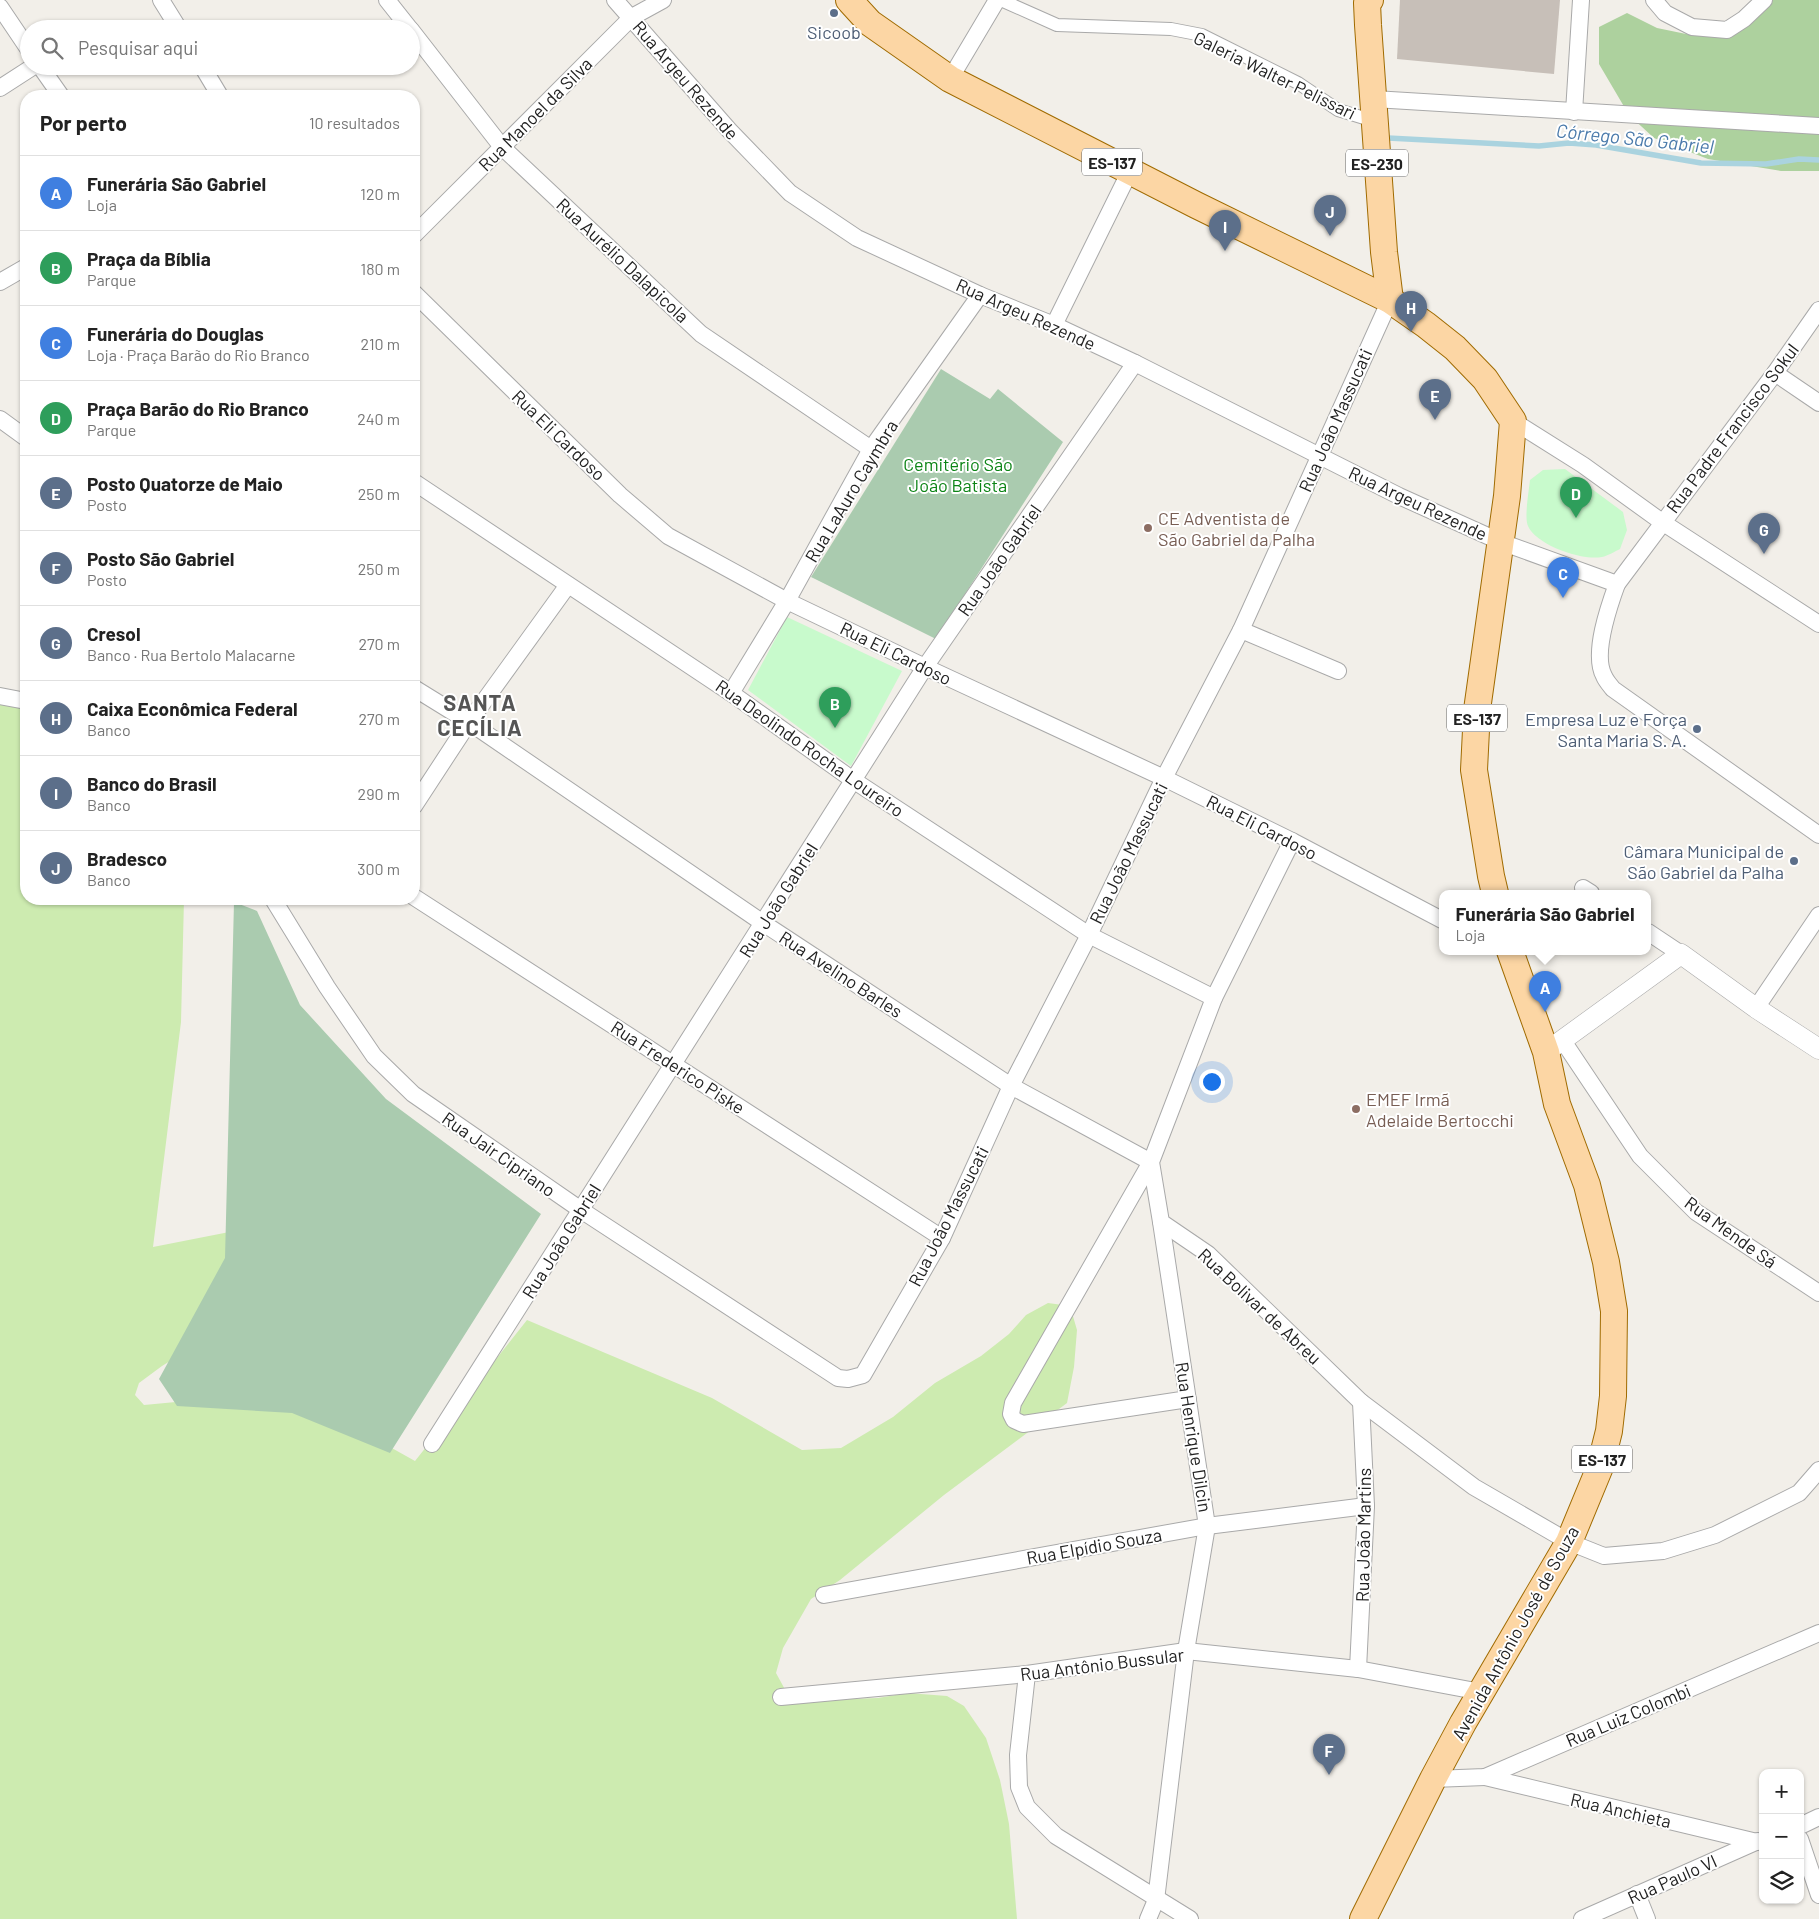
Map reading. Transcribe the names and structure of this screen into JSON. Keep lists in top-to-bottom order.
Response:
{
  "streets": {
    "main road": ["ES-137", "ES-230", "Avenida Antônio José de Souza"],
    "street": [
      "Galeria Walter Pelissari",
      "Rua Argeu Rezende",
      "Rua Manoel da Silva",
      "Rua Aurélio Dalapicola",
      "Rua João Massucati",
      "Rua Padre Francisco Sokul",
      "Rua Eli Cardoso",
      "Rua LaAuro Caymbra",
      "Rua João Gabriel",
      "Rua Deolindo Rocha Loureiro",
      "Rua Avelino Barles",
      "Rua Frederico Piske",
      "Rua Jair Cipriano",
      "Rua Mende Sá",
      "Rua Bolivar de Abreu",
      "Rua Henrique Dilcin",
      "Rua João Martins",
      "Rua Elpídio Souza",
      "Rua Antônio Bussular",
      "Rua Luiz Colombi",
      "Rua Anchieta",
      "Rua Paulo VI"
    ]
  },
  "crossings": [
    ["Galeria Walter Pelissari", "ES-230"],
    ["Rua Argeu Rezende", "Rua Manoel da Silva"],
    ["Rua Argeu Rezende", "ES-137"],
    ["Rua Argeu Rezende", "Rua João Massucati"],
    ["Rua Argeu Rezende", "Rua Padre Francisco Sokul"],
    ["Rua Argeu Rezende", "Rua LaAuro Caymbra"],
    ["Rua Argeu Rezende", "Rua João Gabriel"],
    ["Rua Manoel da Silva", "Rua Aurélio Dalapicola"],
    ["ES-137", "ES-230"],
    ["ES-137", "Rua João Massucati"],
    ["ES-230", "Rua João Massucati"],
    ["Rua Aurélio Dalapicola", "Rua LaAuro Caymbra"],
    ["Rua João Massucati", "Rua Eli Cardoso"],
    ["Rua João Massucati", "Rua Deolindo Rocha Loureiro"],
    ["Rua João Massucati", "Rua Avelino Barles"],
    ["Rua João Massucati", "Rua Frederico Piske"],
    ["Rua João Massucati", "Rua Jair Cipriano"],
    ["Rua Eli Cardoso", "Rua LaAuro Caymbra"],
    ["Rua Eli Cardoso", "Rua João Gabriel"],
    ["Rua LaAuro Caymbra", "Rua Deolindo Rocha Loureiro"],
    ["Rua João Gabriel", "Rua Deolindo Rocha Loureiro"],
    ["Rua João Gabriel", "Rua Avelino Barles"],
    ["Rua João Gabriel", "Rua Frederico Piske"],
    ["Rua João Gabriel", "Rua Jair Cipriano"],
    ["Rua Mende Sá", "Avenida Antônio José de Souza"],
    ["Rua Bolivar de Abreu", "Rua Henrique Dilcin"],
    ["Rua Bolivar de Abreu", "Rua João Martins"],
    ["Rua Bolivar de Abreu", "Avenida Antônio José de Souza"],
    ["Rua Henrique Dilcin", "Rua Elpídio Souza"],
    ["Rua Henrique Dilcin", "Rua Antônio Bussular"],
    ["Rua João Martins", "Rua Elpídio Souza"],
    ["Rua João Martins", "Rua Antônio Bussular"],
    ["Avenida Antônio José de Souza", "Rua Antônio Bussular"],
    ["Avenida Antônio José de Souza", "Rua Luiz Colombi"],
    ["Rua Luiz Colombi", "Rua Anchieta"]
  ],
  "districts": ["SANTA CECÍLIA"],
  "water": ["Córrego São Gabriel"],
  "parks": ["Cemitério São João Batista"],
  "places": [
    "Sicoob",
    "CE Adventista de São Gabriel da Palha",
    "Empresa Luz e Força Santa Maria S. A.",
    "Câmara Municipal de São Gabriel da Palha",
    "EMEF Irmã Adelaide Bertocchi"
  ],
  "page": {
    "search": "Pesquisar aqui",
    "heading": ["Por perto", "10 resultados"],
    "list": [
      {
        "mark": "A",
        "name": "Funerária São Gabriel",
        "note": "Loja",
        "value": "120 m"
      },
      {
        "mark": "B",
        "name": "Praça da Bíblia",
        "note": "Parque",
        "value": "180 m"
      },
      {
        "mark": "C",
        "name": "Funerária do Douglas",
        "note": "Loja · Praça Barão do Rio Branco",
        "value": "210 m"
      },
      {
        "mark": "D",
        "name": "Praça Barão do Rio Branco",
        "note": "Parque",
        "value": "240 m"
      },
      {
        "mark": "E",
        "name": "Posto Quatorze de Maio",
        "note": "Posto",
        "value": "250 m"
      },
      {
        "mark": "F",
        "name": "Posto São Gabriel",
        "note": "Posto",
        "value": "250 m"
      },
      {
        "mark": "G",
        "name": "Cresol",
        "note": "Banco · Rua Bertolo Malacarne",
        "value": "270 m"
      },
      {
        "mark": "H",
        "name": "Caixa Econômica Federal",
        "note": "Banco",
        "value": "270 m"
      },
      {
        "mark": "I",
        "name": "Banco do Brasil",
        "note": "Banco",
        "value": "290 m"
      },
      {
        "mark": "J",
        "name": "Bradesco",
        "note": "Banco",
        "value": "300 m"
      }
    ],
    "pins": [
      "J",
      "I",
      "H",
      "E",
      "D",
      "G",
      "C",
      "B",
      "A",
      "F"
    ],
    "popup": ["Funerária São Gabriel", "Loja"],
    "map_buttons": ["+", "−"]
  }
}
